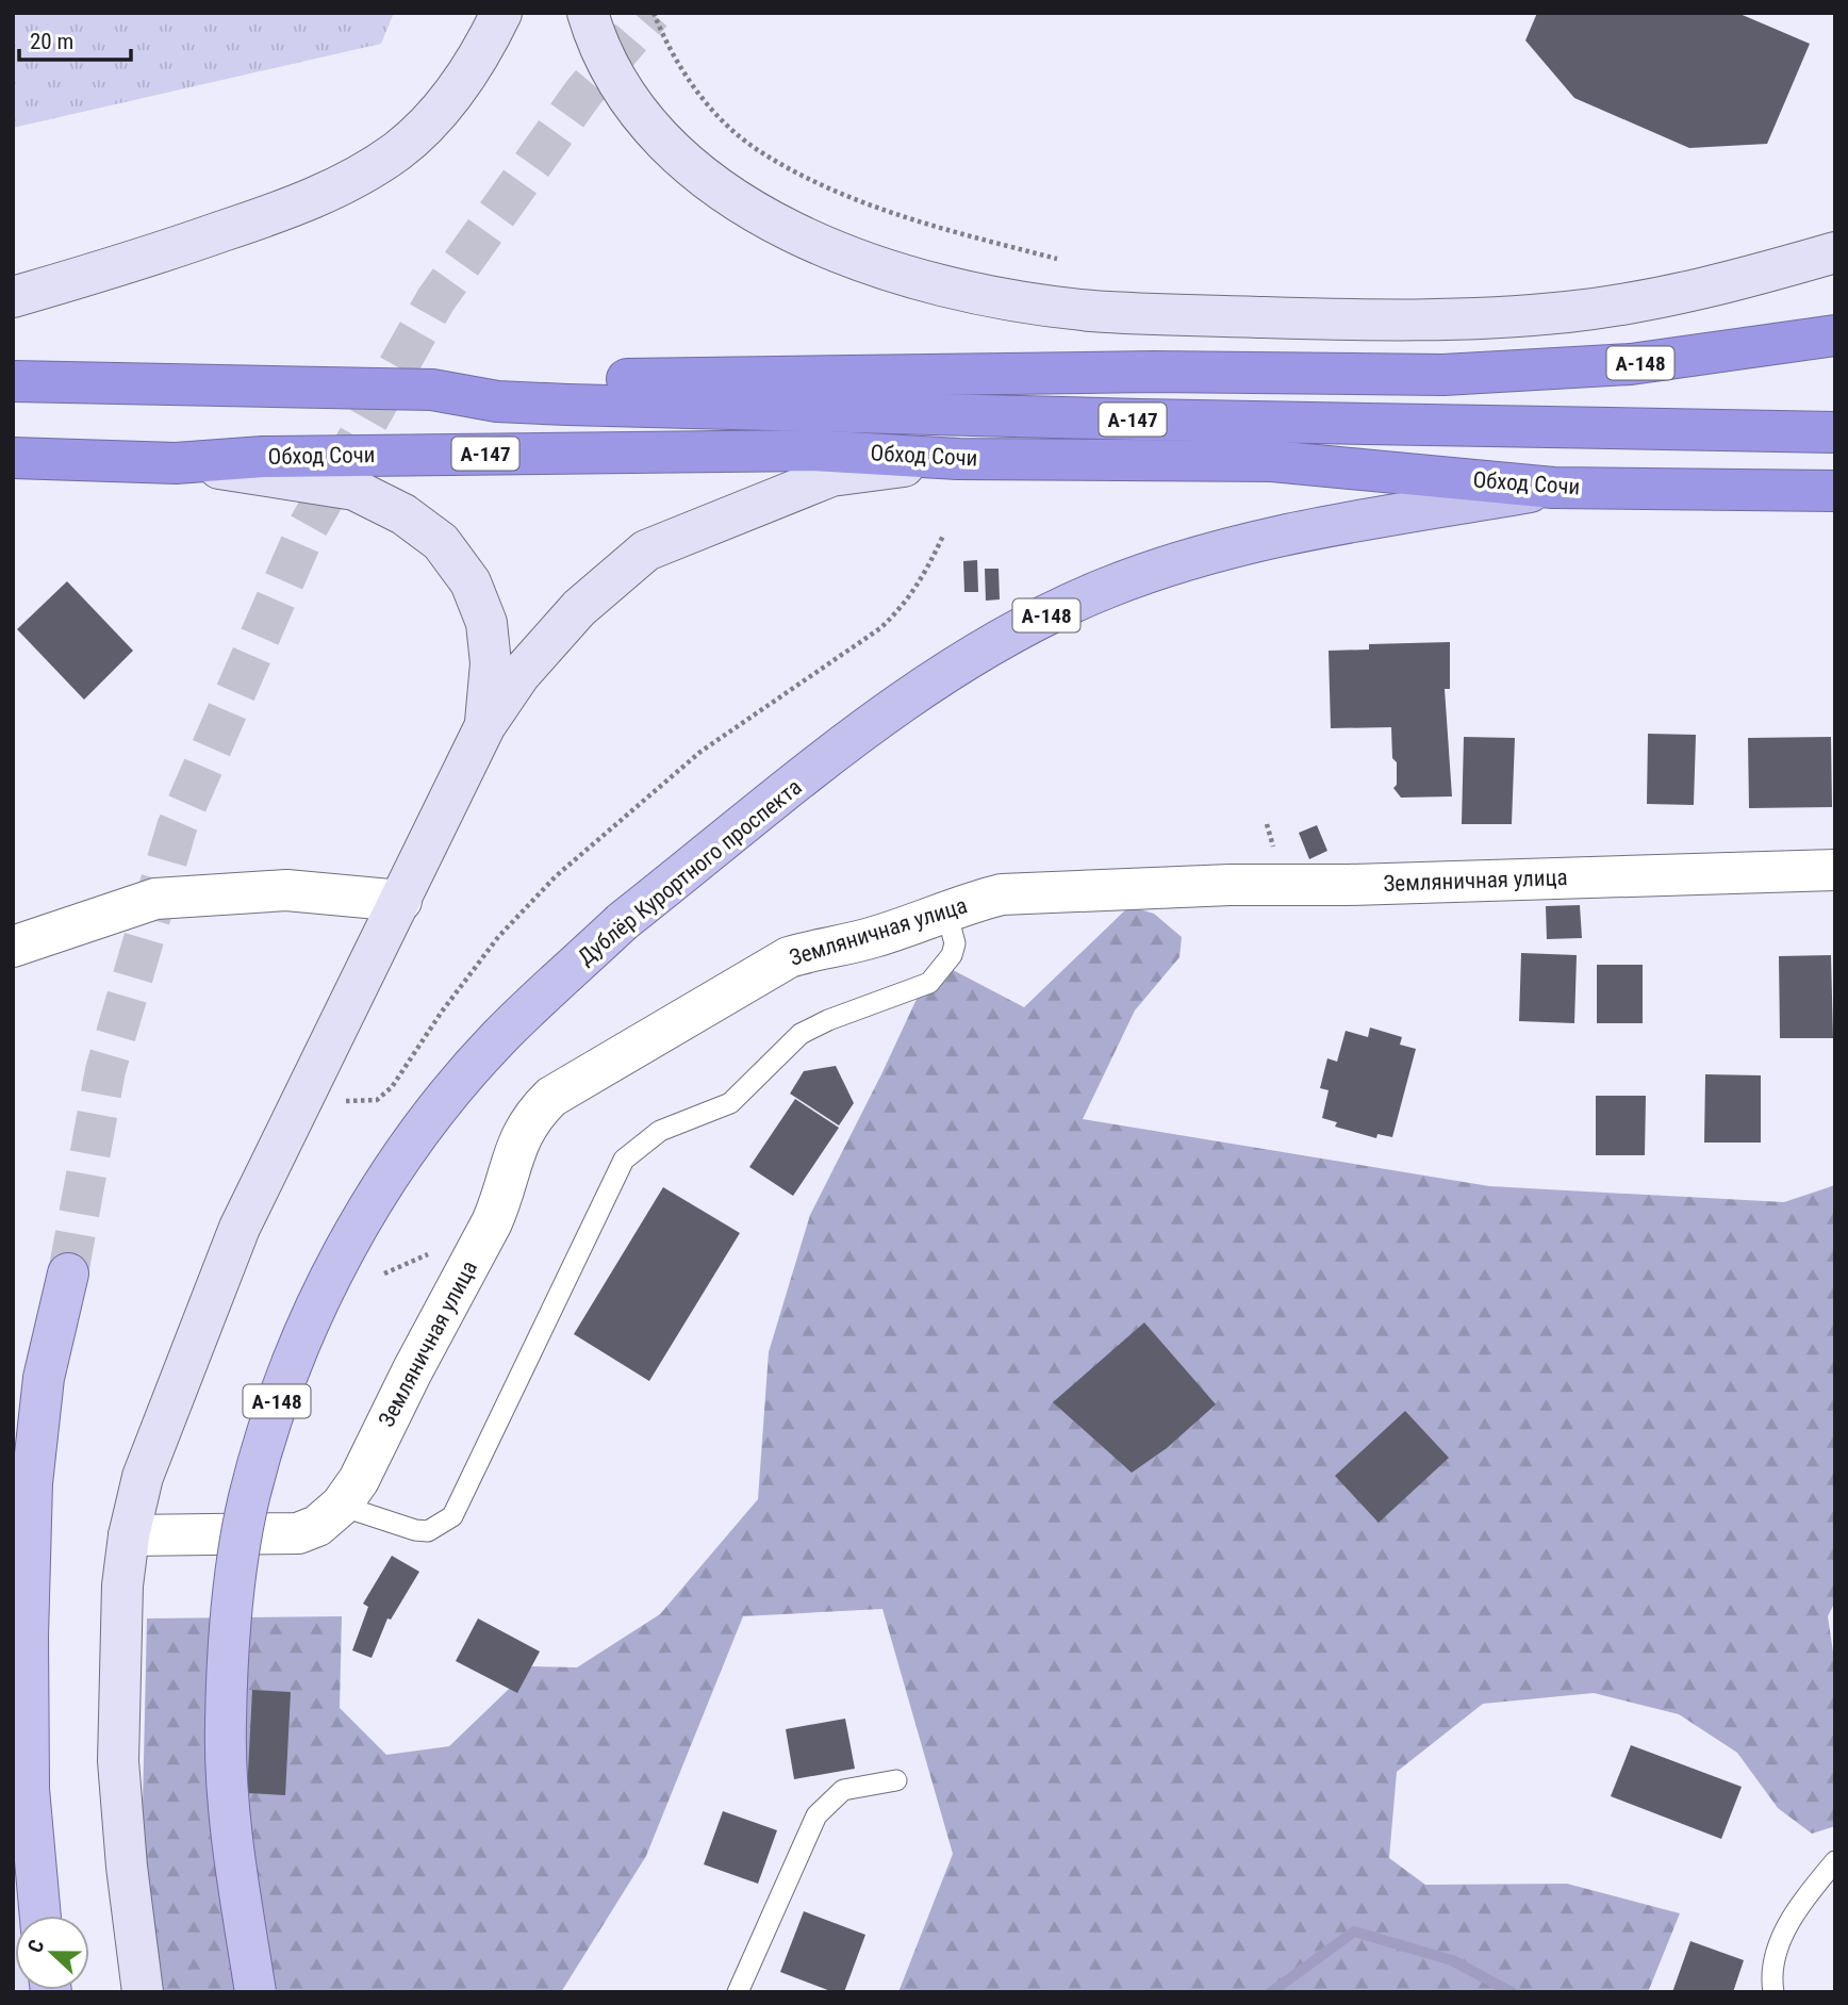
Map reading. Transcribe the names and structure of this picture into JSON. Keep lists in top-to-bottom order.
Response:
{
  "streets": {
    "highway": ["А-148", "А-147", "Обход Сочи"],
    "main road": ["Дублёр Курортного проспекта"],
    "street": ["Земляничная улица"]
  },
  "crossings": [
    ["А-148", "А-147"],
    ["А-147", "Обход Сочи"],
    ["Обход Сочи", "Дублёр Курортного проспекта"]
  ],
  "scale_bar": "20 m",
  "north": "left"
}
